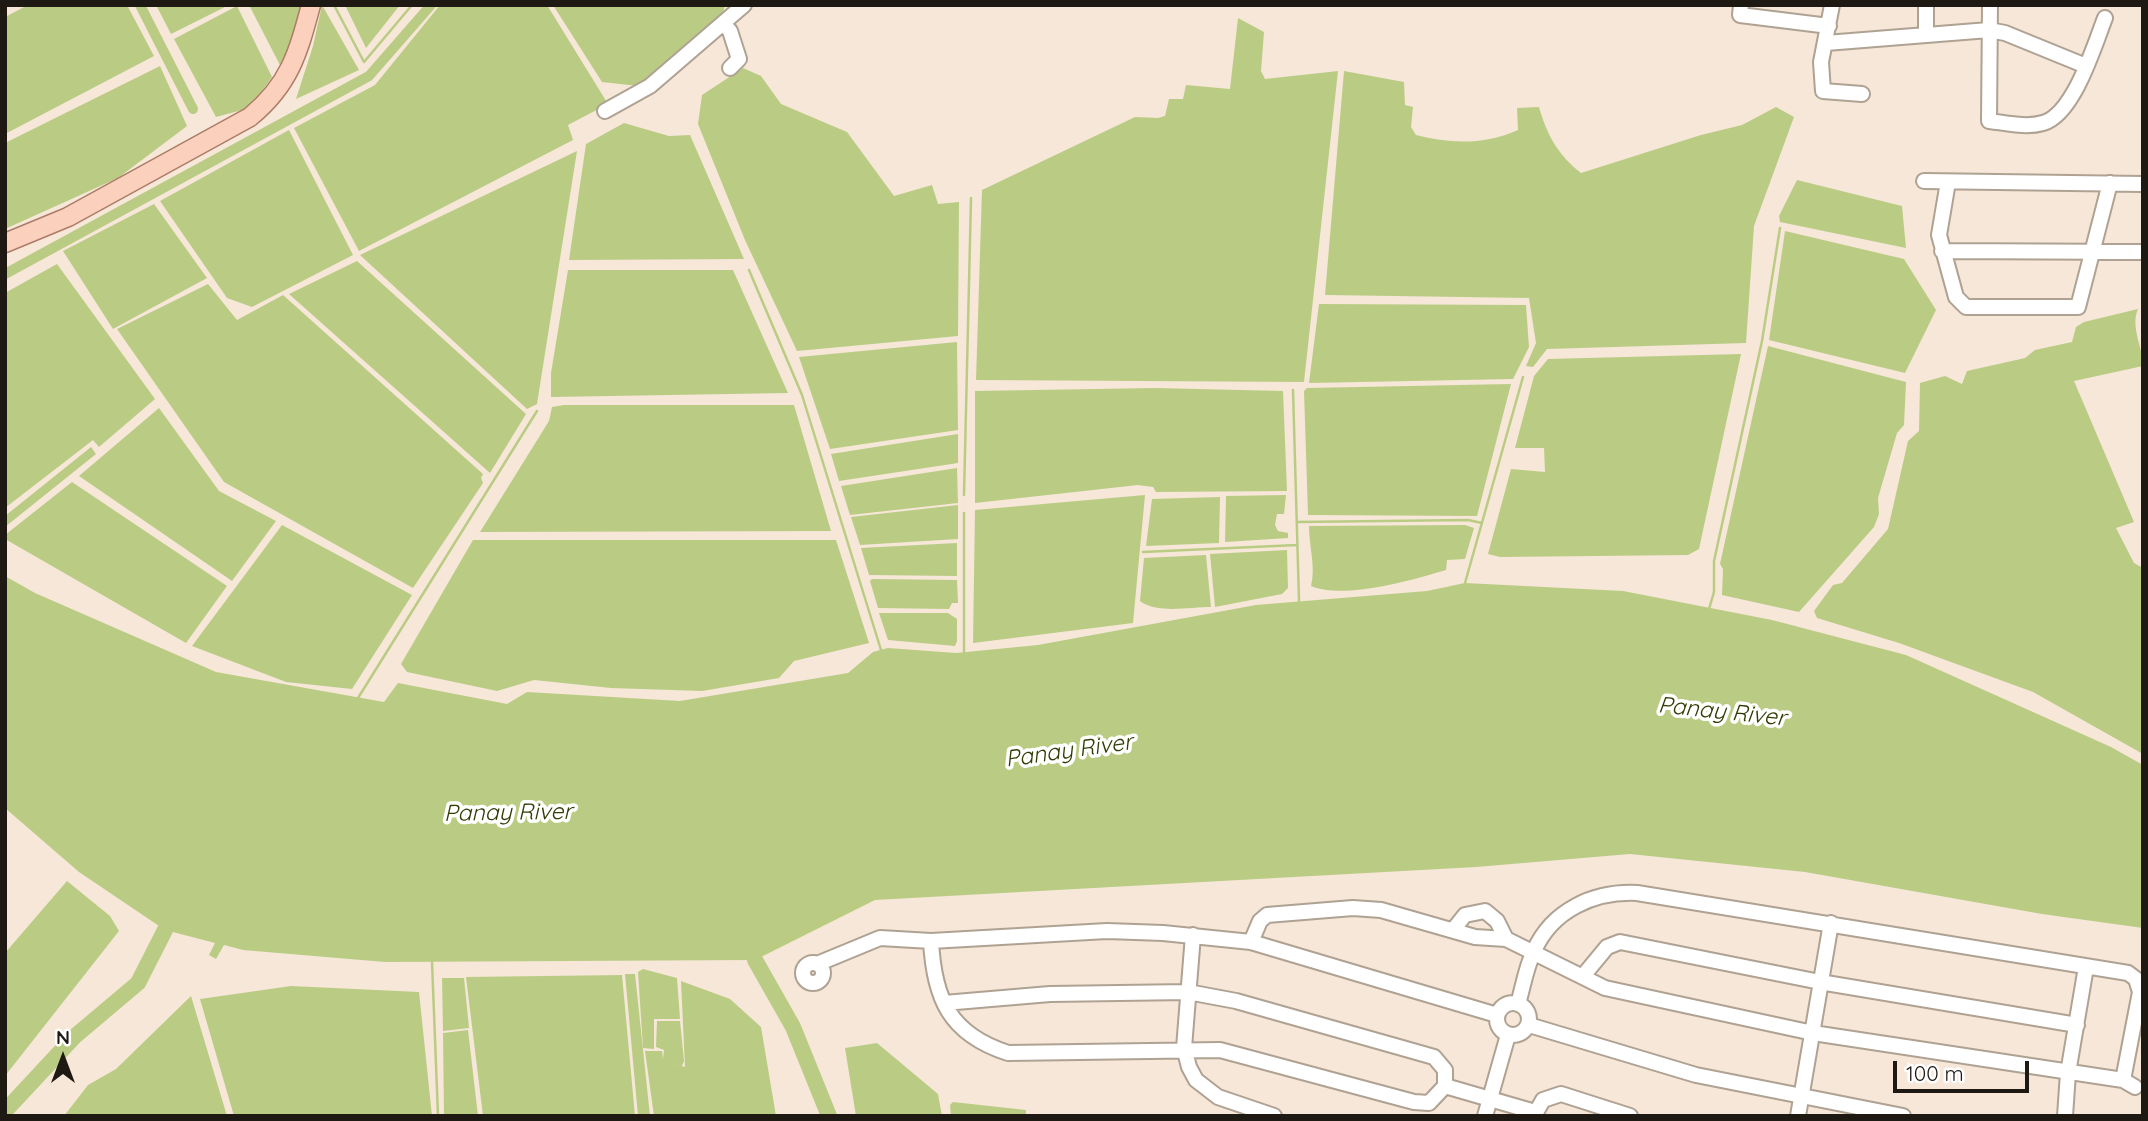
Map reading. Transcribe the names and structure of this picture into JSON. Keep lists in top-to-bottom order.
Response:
{
  "water": ["Panay River"],
  "scale_bar": "100 m",
  "north": "top"
}
